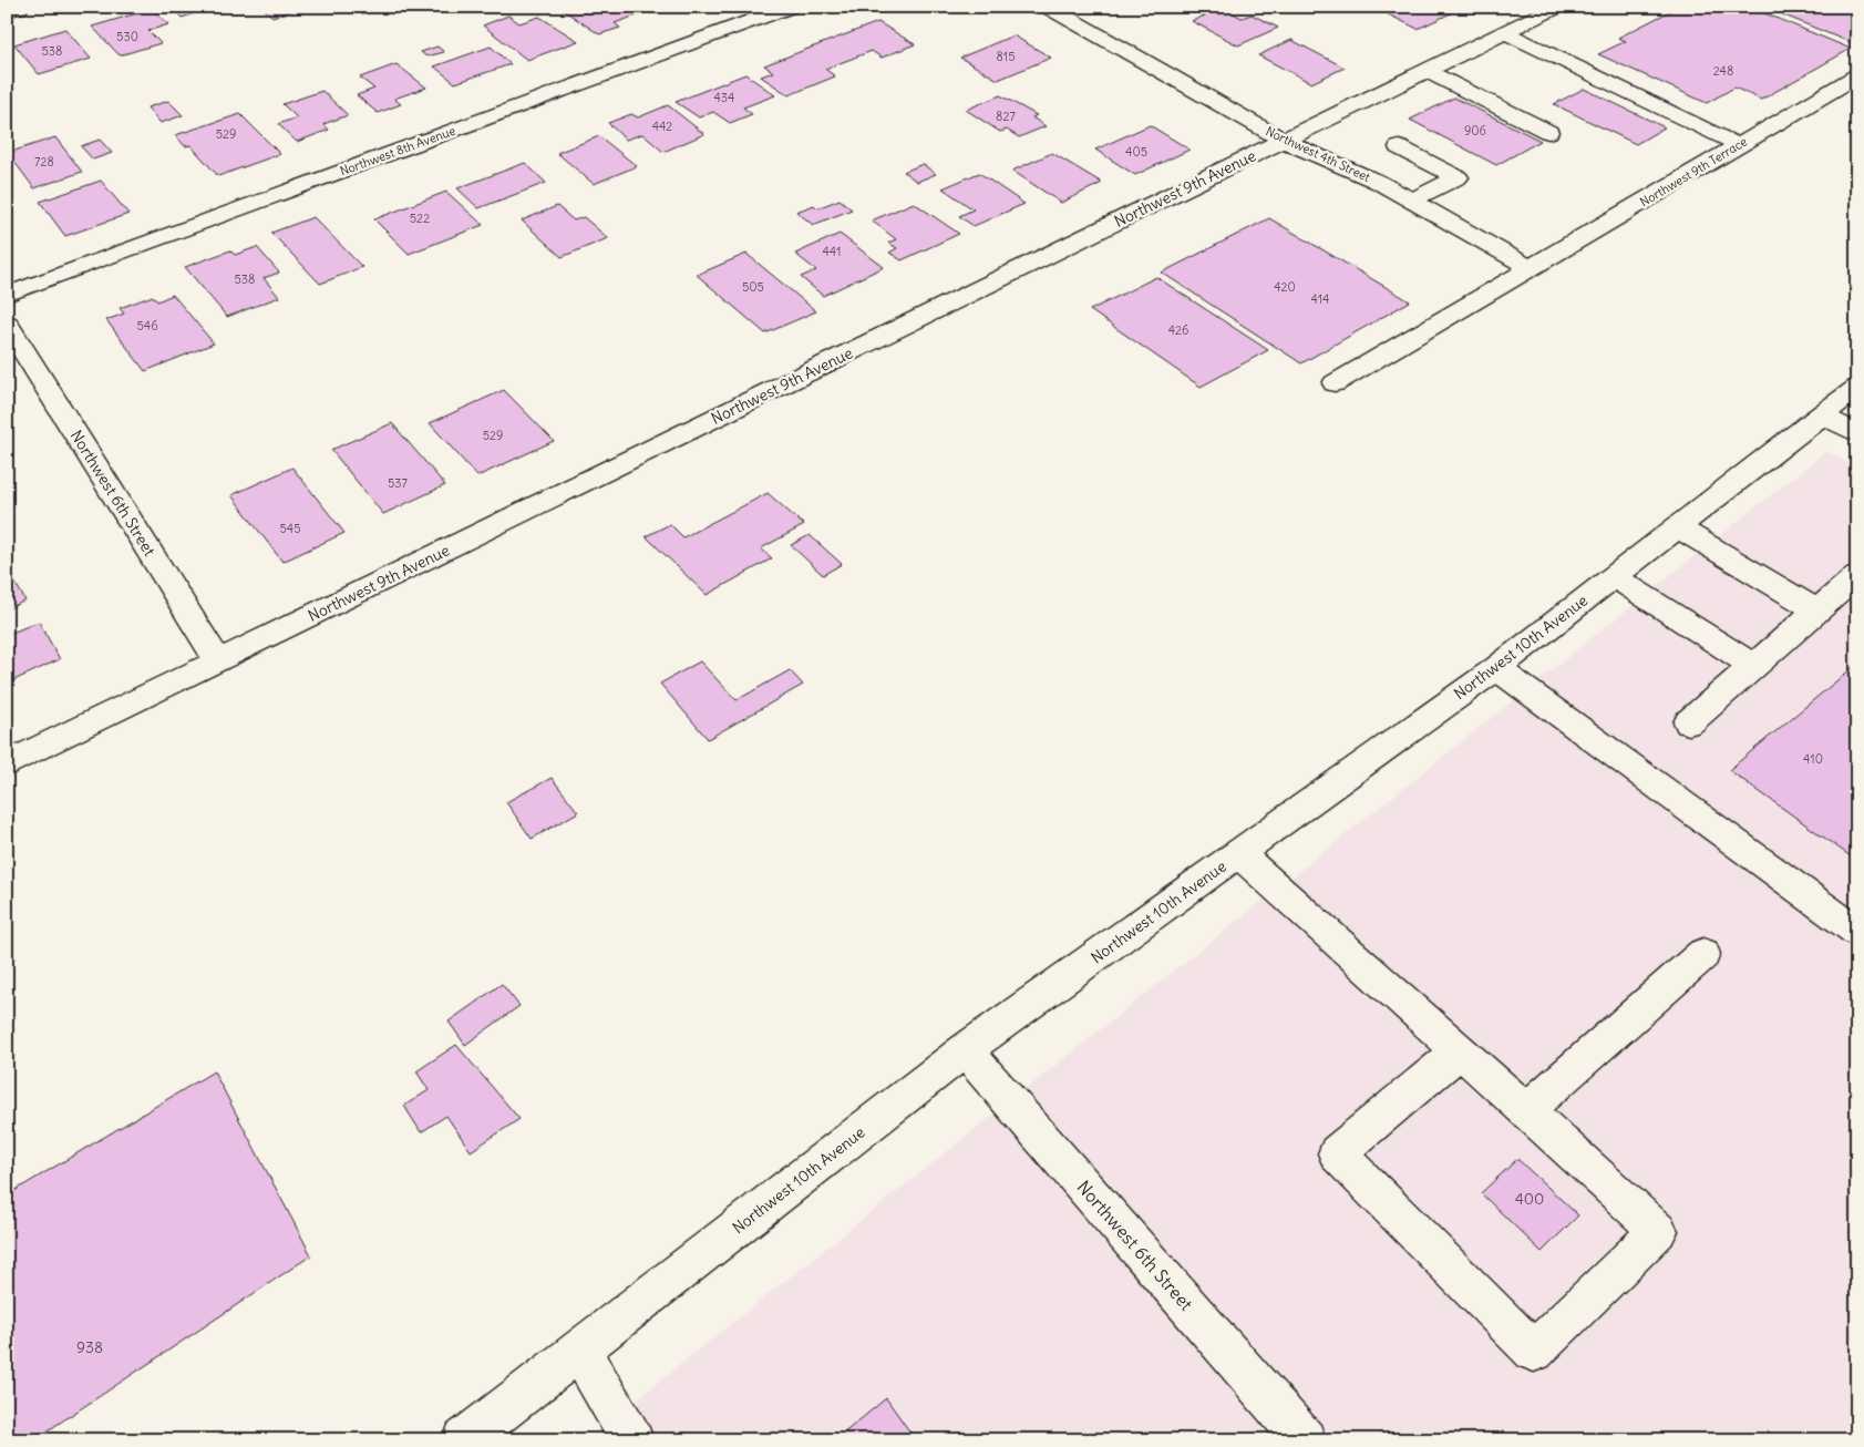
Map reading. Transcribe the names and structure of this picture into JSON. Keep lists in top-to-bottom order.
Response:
{
  "streets": {
    "street": [
      "Northwest 8th Avenue",
      "Northwest 4th Street",
      "Northwest 9th Terrace",
      "Northwest 9th Avenue",
      "Northwest 6th Street",
      "Northwest 10th Avenue"
    ]
  },
  "crossings": [
    ["Northwest 4th Street", "Northwest 9th Terrace"],
    ["Northwest 4th Street", "Northwest 9th Avenue"],
    ["Northwest 9th Avenue", "Northwest 6th Street"],
    ["Northwest 6th Street", "Northwest 10th Avenue"]
  ],
  "house_numbers": [
    "530",
    "538",
    "815",
    "248",
    "434",
    "827",
    "442",
    "906",
    "529",
    "405",
    "728",
    "522",
    "441",
    "538",
    "505",
    "420",
    "414",
    "546",
    "426",
    "529",
    "537",
    "545",
    "410",
    "400",
    "938"
  ]
}
